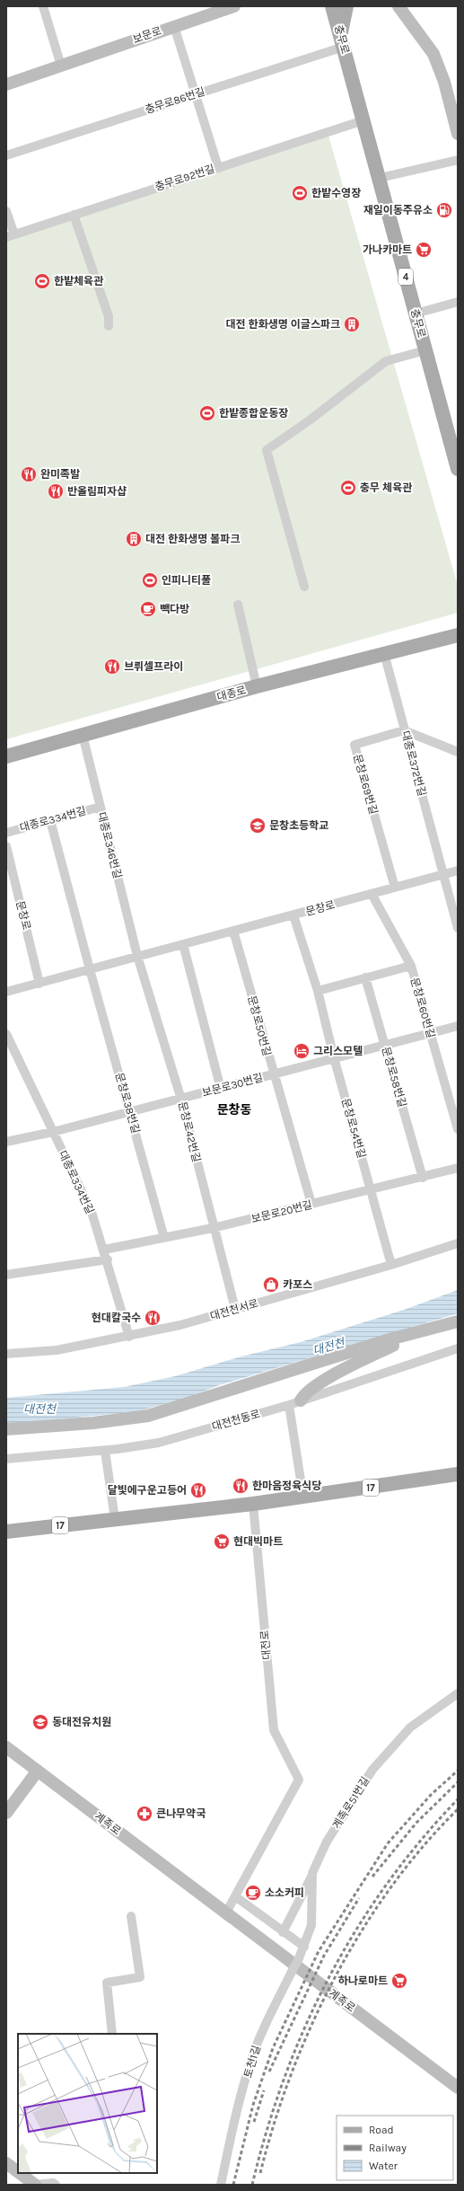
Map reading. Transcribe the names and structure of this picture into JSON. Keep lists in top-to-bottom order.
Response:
{
  "streets": {
    "main road": [
      "보문로",
      "충무로",
      "4",
      "대종로",
      "17",
      "계족로"
    ],
    "street": [
      "충무로86번길",
      "충무로92번길",
      "대종로372번길",
      "문창로69번길",
      "대종로334번길",
      "대종로346번길",
      "문창로",
      "문창로60번길",
      "문창로50번길",
      "문창로58번길",
      "보문로30번길",
      "문창로38번길",
      "문창로54번길",
      "문창로42번길",
      "보문로20번길",
      "대전천서로",
      "대전천동로",
      "대전로",
      "계족로51번길",
      "토천1길"
    ]
  },
  "crossings": [
    ["충무로", "충무로86번길"],
    ["충무로", "충무로92번길"],
    ["대종로", "대종로372번길"],
    ["대종로", "대종로346번길"],
    ["대종로372번길", "문창로69번길"],
    ["대종로372번길", "문창로"],
    ["문창로69번길", "문창로"],
    ["대종로334번길", "대종로346번길"],
    ["대종로334번길", "보문로30번길"],
    ["대종로334번길", "보문로20번길"],
    ["대종로334번길", "대전천서로"],
    ["대종로346번길", "문창로"],
    ["대종로346번길", "문창로42번길"],
    ["문창로", "문창로60번길"],
    ["문창로", "문창로50번길"],
    ["문창로", "문창로38번길"],
    ["문창로", "문창로54번길"],
    ["문창로", "문창로42번길"],
    ["문창로60번길", "보문로30번길"],
    ["문창로50번길", "보문로30번길"],
    ["문창로50번길", "보문로20번길"],
    ["문창로58번길", "보문로30번길"],
    ["문창로58번길", "보문로20번길"],
    ["보문로30번길", "문창로38번길"],
    ["보문로30번길", "문창로54번길"],
    ["보문로30번길", "문창로42번길"],
    ["문창로38번길", "보문로20번길"],
    ["문창로54번길", "보문로20번길"],
    ["문창로54번길", "대전천서로"],
    ["문창로42번길", "보문로20번길"],
    ["문창로42번길", "대전천서로"],
    ["17", "대전로"],
    ["계족로51번길", "토천1길"]
  ],
  "districts": ["문창동"],
  "water": ["대전천"],
  "places": {
    "sports": [
      "한밭수영장",
      "한밭체육관",
      "한밭종합운동장",
      "충무 체육관",
      "인피니티풀"
    ],
    "fuel station": ["재일이동주유소"],
    "supermarket": ["가나카마트", "현대빅마트", "하나로마트"],
    "building": ["대전 한화생명 이글스파크", "대전 한화생명 볼파크"],
    "restaurant": [
      "완미족발",
      "반올림피자샵",
      "브뤼셀프라이",
      "현대칼국수",
      "한마음정육식당",
      "달빛에구운고등어"
    ],
    "cafe": ["빽다방", "소소커피"],
    "school or university": ["문창초등학교", "동대전유치원"],
    "hotel": ["그리스모텔"],
    "shop": ["카포스"],
    "pharmacy": ["큰나무약국"]
  },
  "legend": ["Road", "Railway", "Water"]
}
